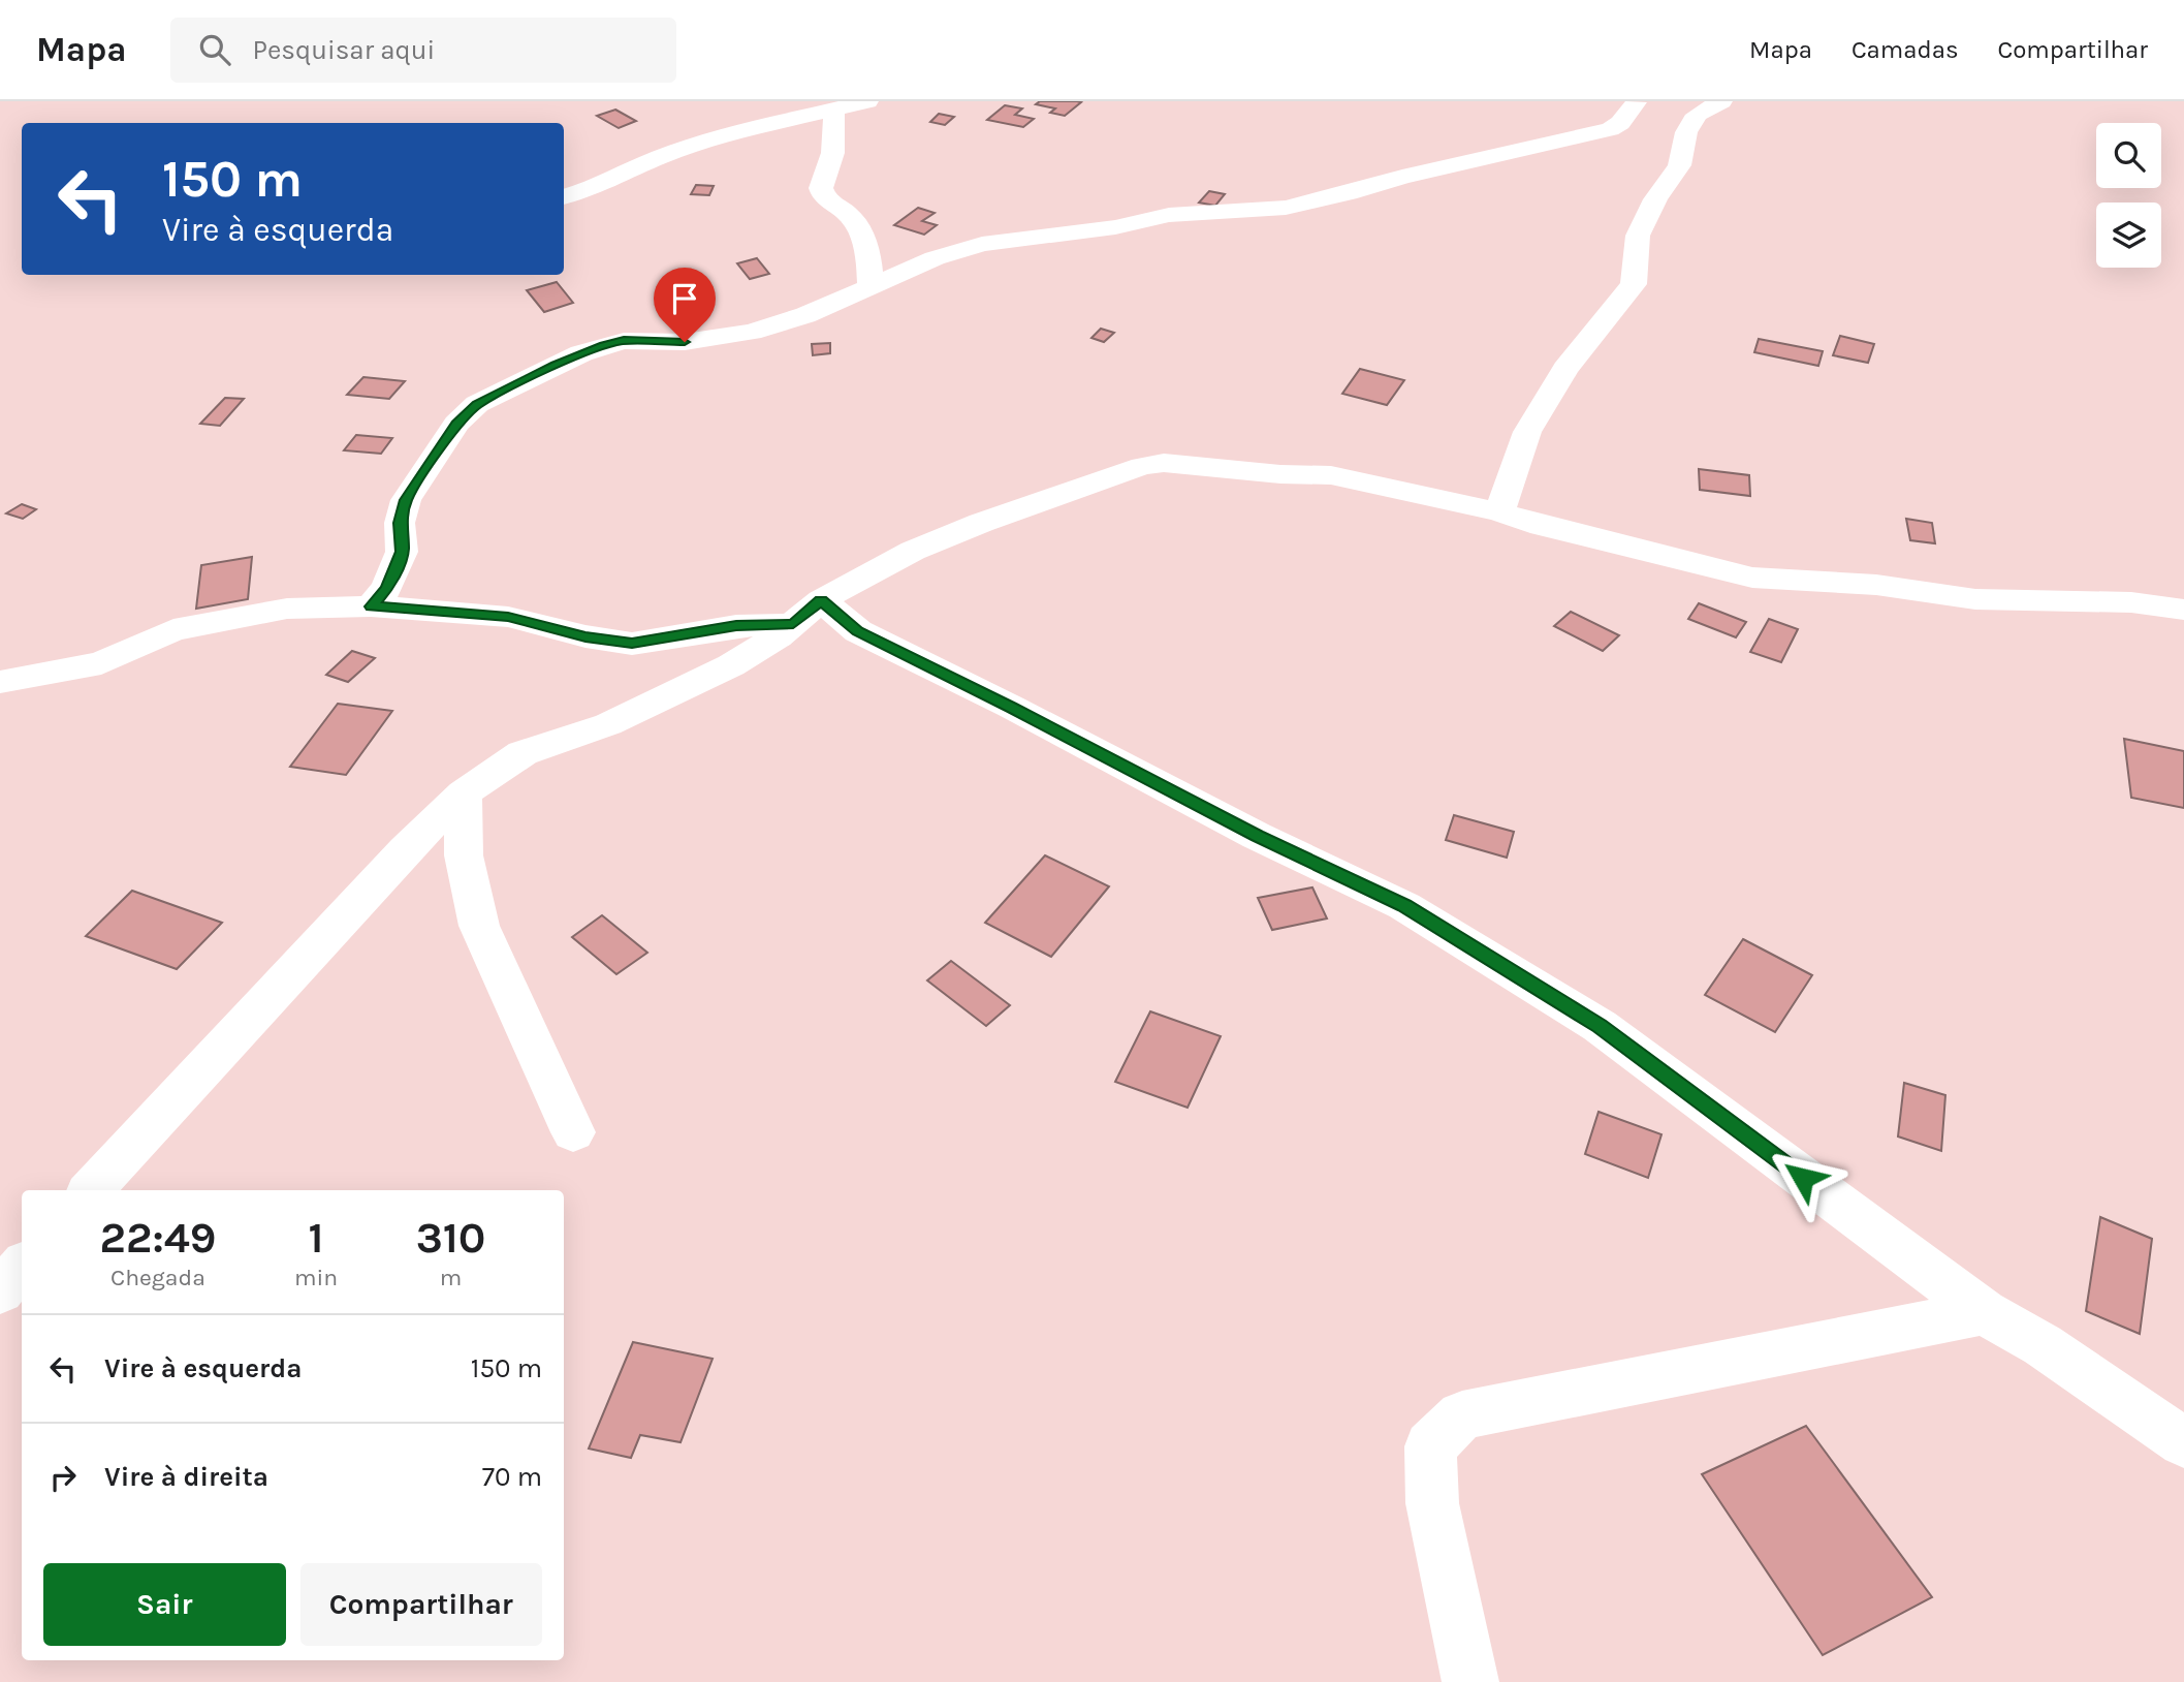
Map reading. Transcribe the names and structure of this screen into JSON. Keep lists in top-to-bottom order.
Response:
{
  "page": {
    "header": "Mapa",
    "search": "Pesquisar aqui",
    "nav": ["Mapa", "Camadas", "Compartilhar"],
    "turn": ["150 m", "Vire à esquerda"],
    "eta": [
      "22:49",
      "Chegada",
      "1",
      "min",
      "310",
      "m"
    ],
    "list": [
      {
        "name": "Vire à esquerda",
        "value": "150 m"
      },
      {
        "name": "Vire à direita",
        "value": "70 m"
      }
    ],
    "buttons": ["Sair", "Compartilhar"]
  }
}
